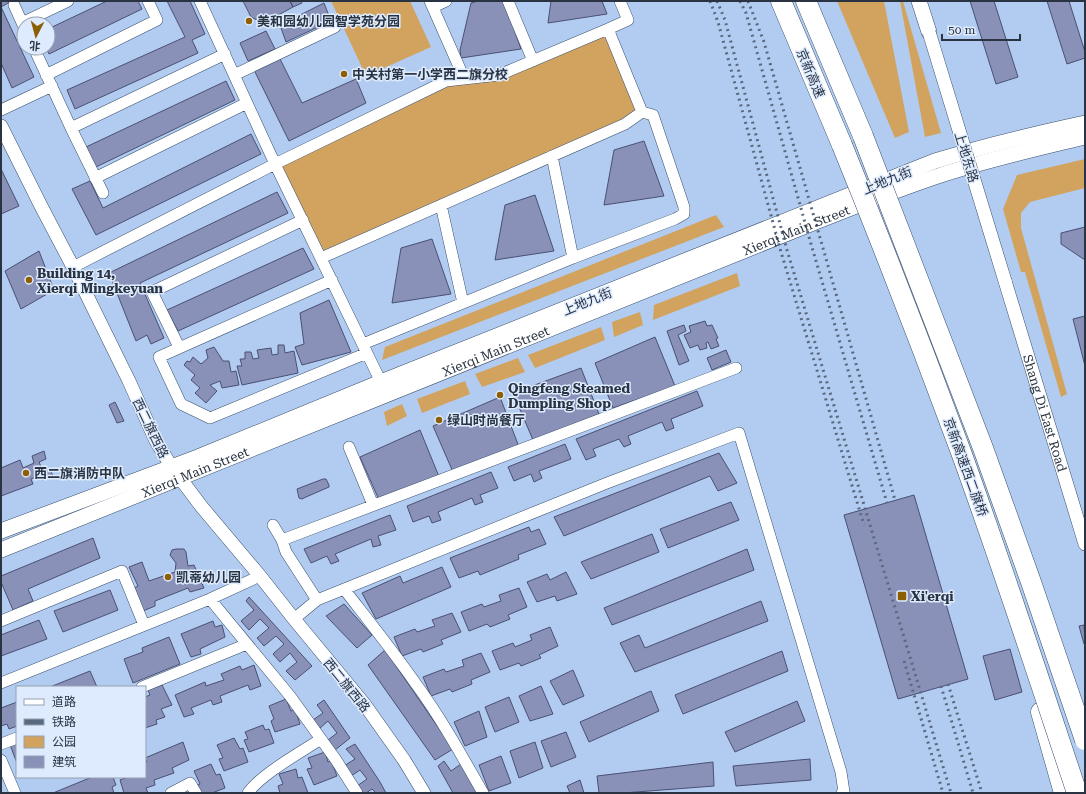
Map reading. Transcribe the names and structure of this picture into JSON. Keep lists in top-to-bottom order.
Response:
{
  "streets": {
    "highway": ["京新高速", "京新高速西二旗桥"],
    "main road": ["上地九街", "Xierqi Main Street"],
    "street": ["上地东路", "Shang Di East Road", "西二旗西路"]
  },
  "crossings": [
    ["京新高速", "京新高速西二旗桥"],
    ["上地东路", "Shang Di East Road"],
    ["上地九街", "Xierqi Main Street"],
    ["Xierqi Main Street", "西二旗西路"]
  ],
  "places": {
    "other": [
      "美和园幼儿园智学苑分园",
      "中关村第一小学西二旗分校",
      "Building 14, Xierqi Mingkeyuan",
      "Qingfeng Steamed Dumpling Shop",
      "绿山时尚餐厅",
      "西二旗消防中队",
      "凯蒂幼儿园"
    ],
    "transit": ["Xi'erqi"]
  },
  "legend": [
    "道路",
    "铁路",
    "公园",
    "建筑"
  ],
  "scale_bar": "50 m",
  "north": "bottom"
}
